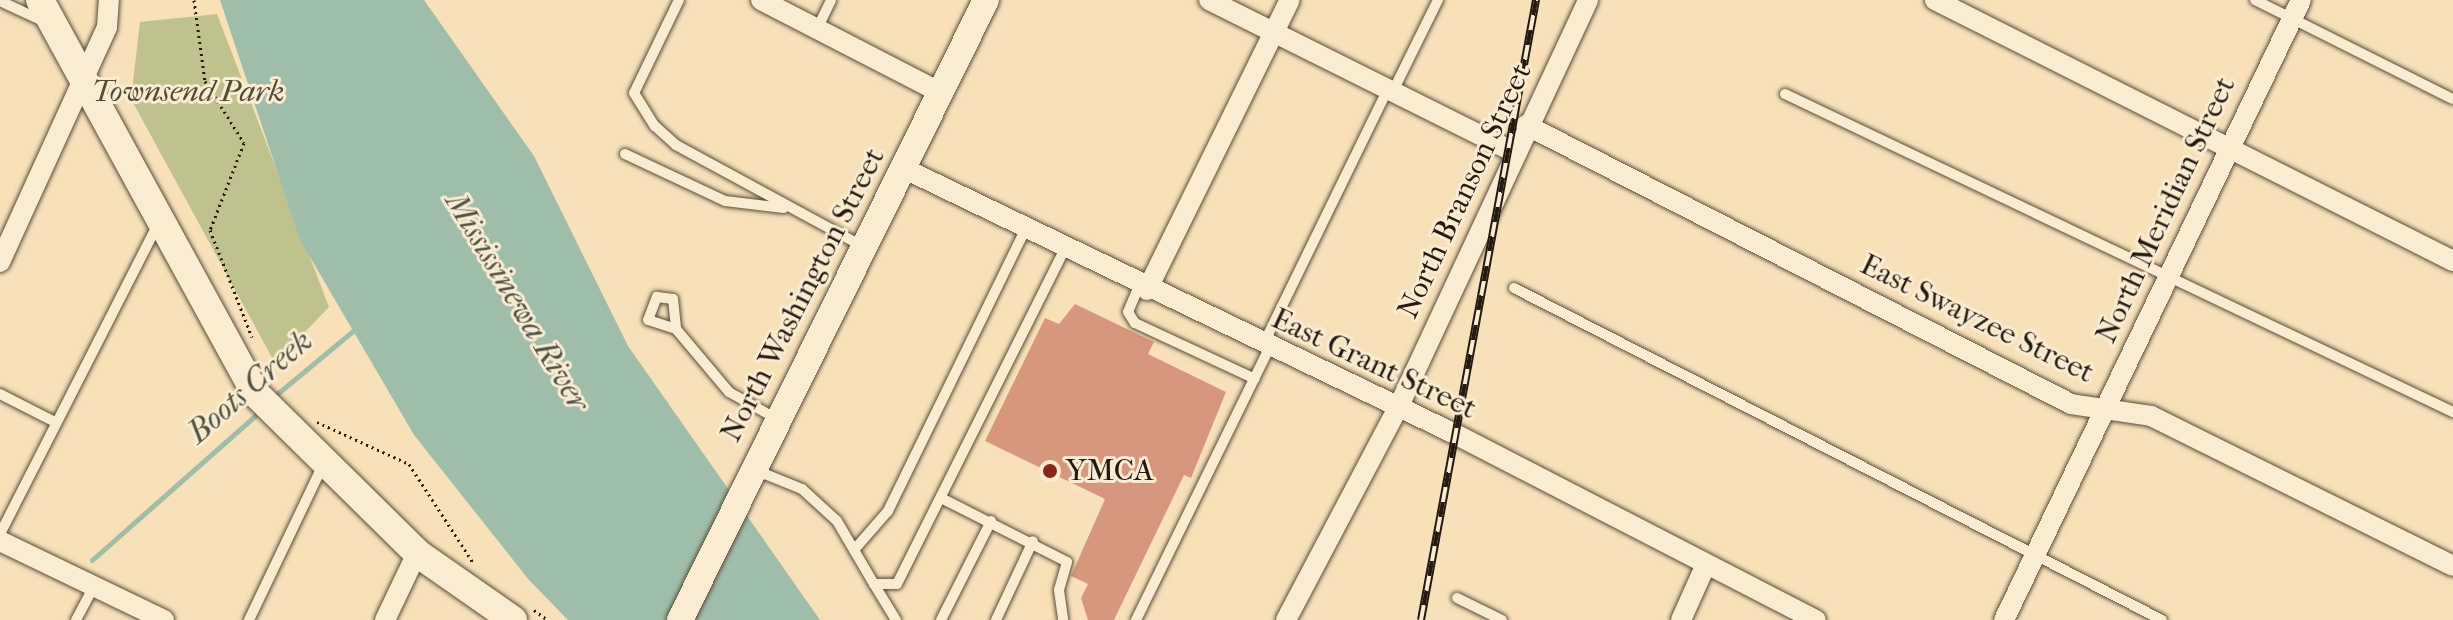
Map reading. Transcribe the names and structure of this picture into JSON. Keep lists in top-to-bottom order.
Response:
{
  "streets": {
    "street": [
      "North Branson Street",
      "North Meridian Street",
      "North Washington Street",
      "East Swayzee Street",
      "East Grant Street"
    ]
  },
  "crossings": [
    ["North Branson Street", "East Swayzee Street"],
    ["North Branson Street", "East Grant Street"],
    ["North Meridian Street", "East Swayzee Street"],
    ["North Washington Street", "East Grant Street"]
  ],
  "water": ["Mississinewa River", "Boots Creek"],
  "parks": ["Townsend Park"],
  "places": ["YMCA"]
}
